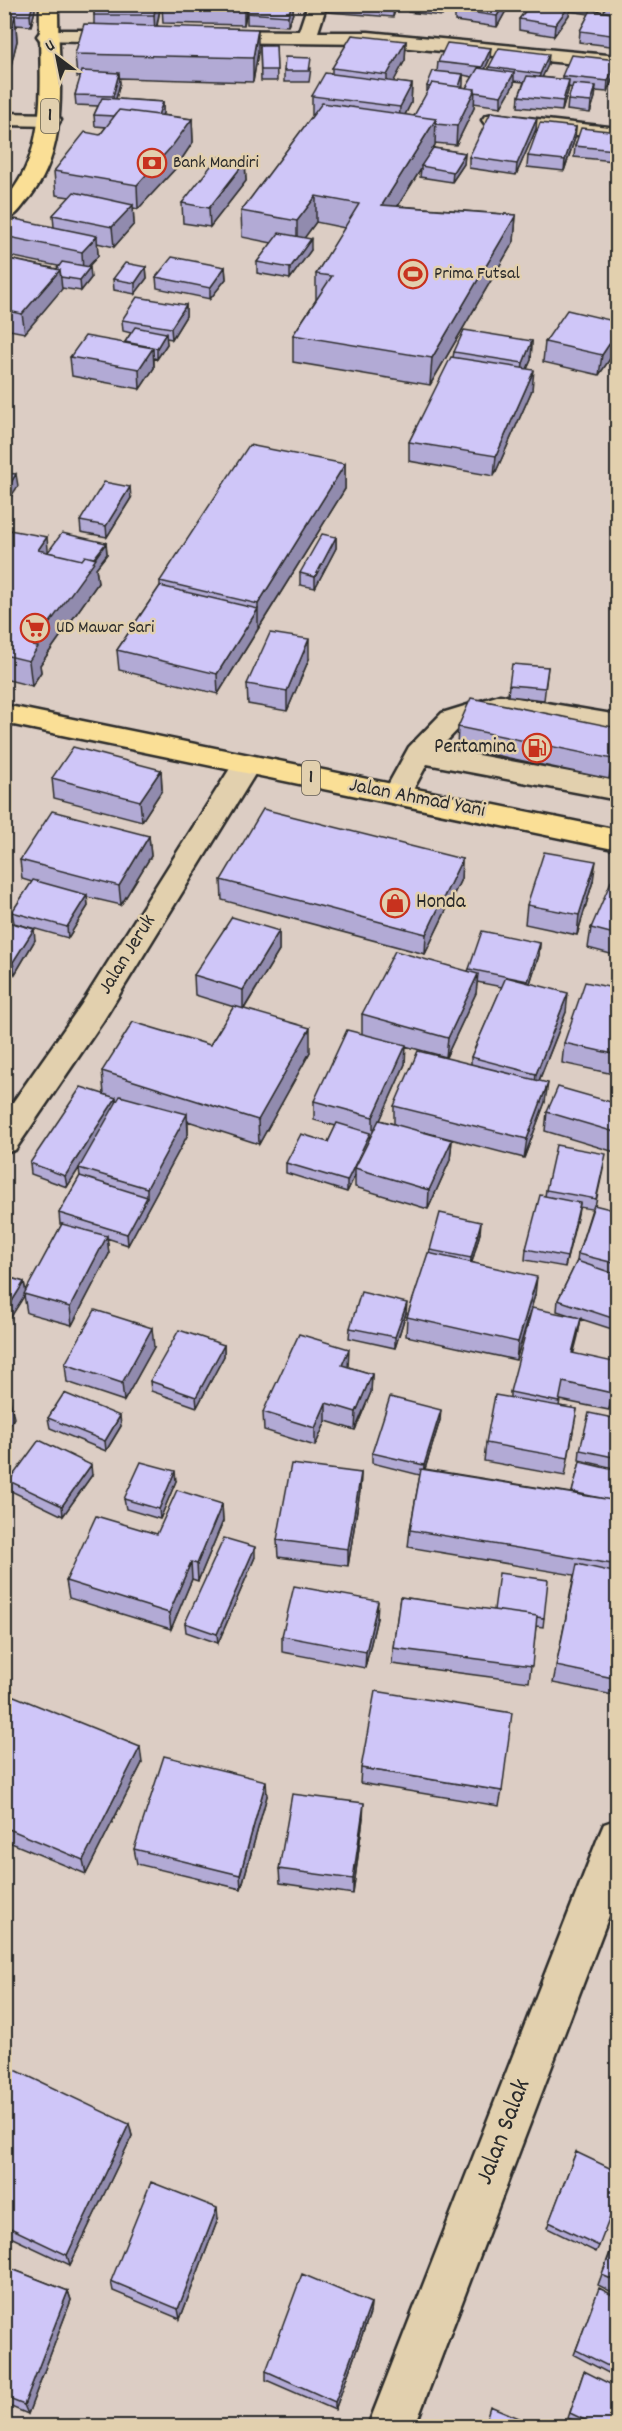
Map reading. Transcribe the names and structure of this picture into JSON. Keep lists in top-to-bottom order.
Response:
{
  "streets": {
    "highway": ["1", "Jalan Ahmad Yani"],
    "street": ["Jalan Jeruk", "Jalan Salak"]
  },
  "crossings": [
    ["Jalan Ahmad Yani", "Jalan Jeruk"]
  ],
  "places": {
    "bank": ["Bank Mandiri"],
    "sports": ["Prima Futsal"],
    "supermarket": ["UD Mawar Sari"],
    "fuel station": ["Pertamina"],
    "shop": ["Honda"]
  },
  "north": "top left"
}
